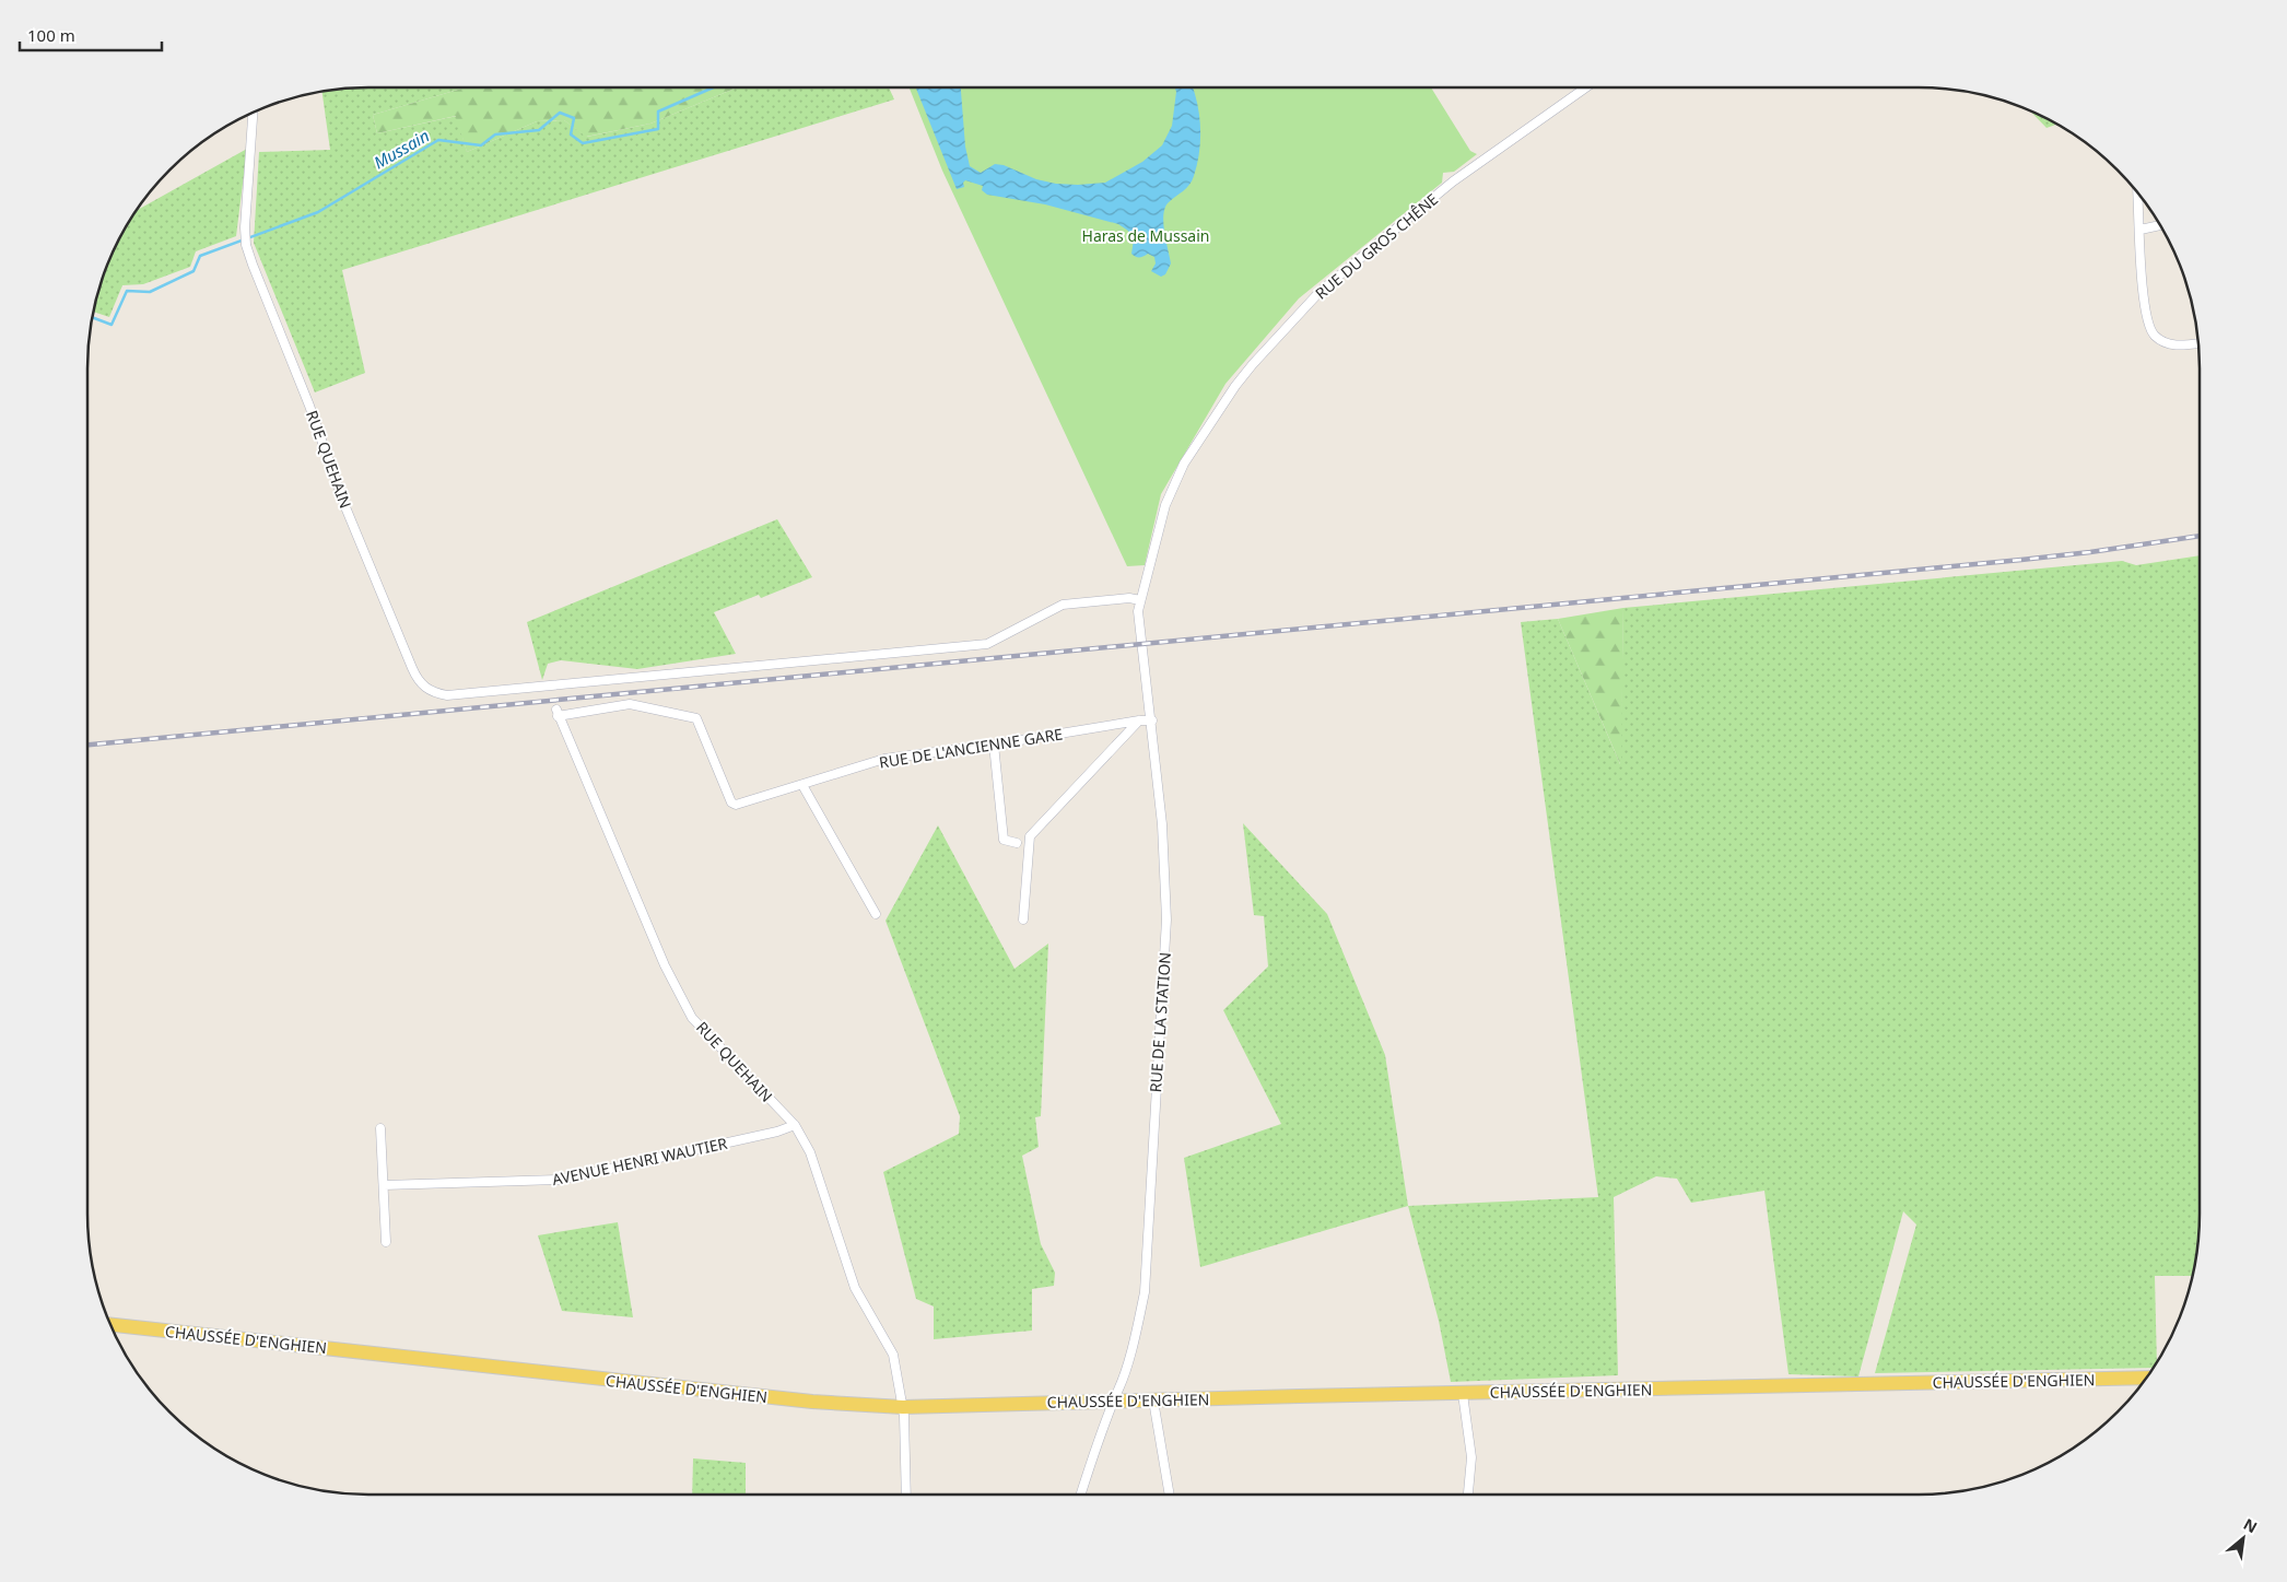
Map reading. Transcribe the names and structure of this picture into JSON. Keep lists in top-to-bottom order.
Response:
{
  "streets": {
    "main road": ["CHAUSSÉE D'ENGHIEN"],
    "street": [
      "RUE DU GROS CHÊNE",
      "RUE QUEHAIN",
      "RUE DE L'ANCIENNE GARE",
      "RUE DE LA STATION",
      "AVENUE HENRI WAUTIER"
    ]
  },
  "crossings": [
    ["RUE DU GROS CHÊNE", "RUE QUEHAIN"],
    ["RUE DU GROS CHÊNE", "RUE DE LA STATION"],
    ["RUE QUEHAIN", "RUE DE L'ANCIENNE GARE"],
    ["RUE QUEHAIN", "AVENUE HENRI WAUTIER"],
    ["RUE QUEHAIN", "CHAUSSÉE D'ENGHIEN"],
    ["RUE DE L'ANCIENNE GARE", "RUE DE LA STATION"],
    ["RUE DE LA STATION", "CHAUSSÉE D'ENGHIEN"]
  ],
  "water": ["Mussain"],
  "parks": ["Haras de Mussain"],
  "scale_bar": "100 m",
  "north": "top right"
}
